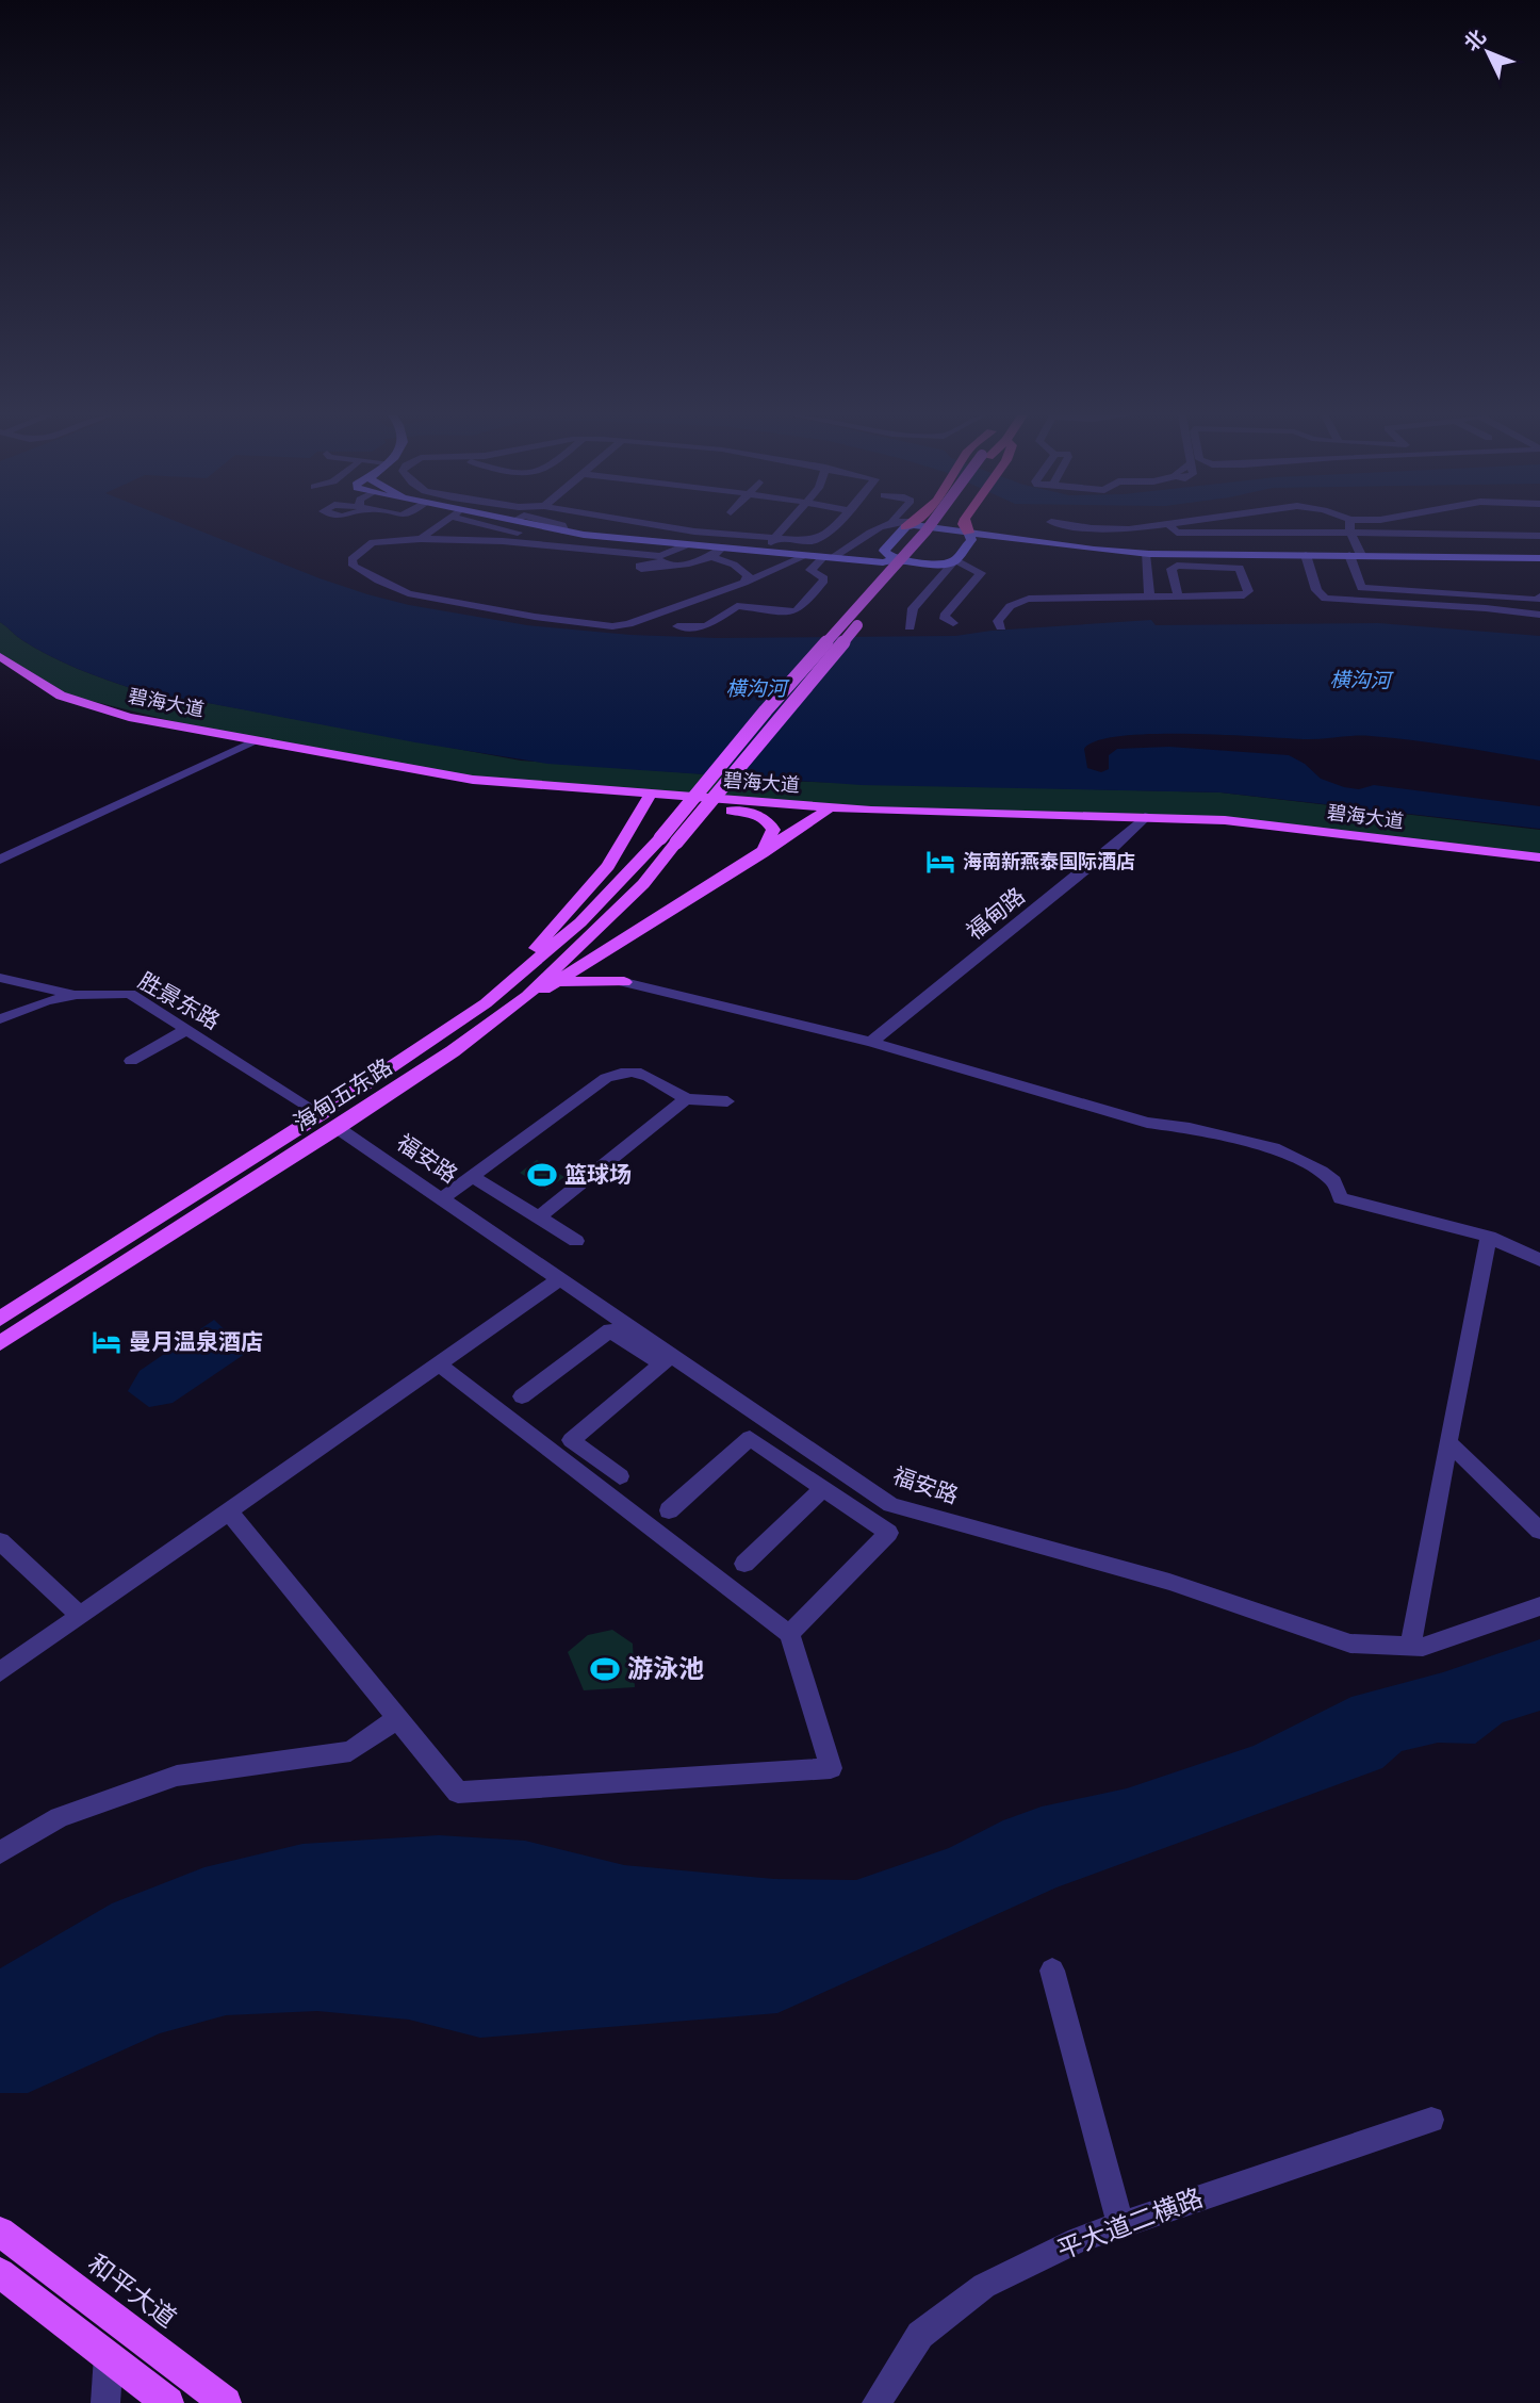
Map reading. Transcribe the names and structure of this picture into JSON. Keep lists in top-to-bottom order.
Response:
{
  "streets": {
    "main road": ["碧海大道", "海甸五东路", "和平大道"],
    "street": [
      "福甸路",
      "胜景东路",
      "福安路",
      "平大道二横路"
    ]
  },
  "crossings": [
    ["碧海大道", "福甸路"],
    ["胜景东路", "海甸五东路"],
    ["海甸五东路", "福安路"]
  ],
  "water": ["横沟河"],
  "places": {
    "hotel": ["海南新燕泰国际酒店", "曼月温泉酒店"],
    "sports": ["篮球场", "游泳池"]
  },
  "north": "top left"
}
